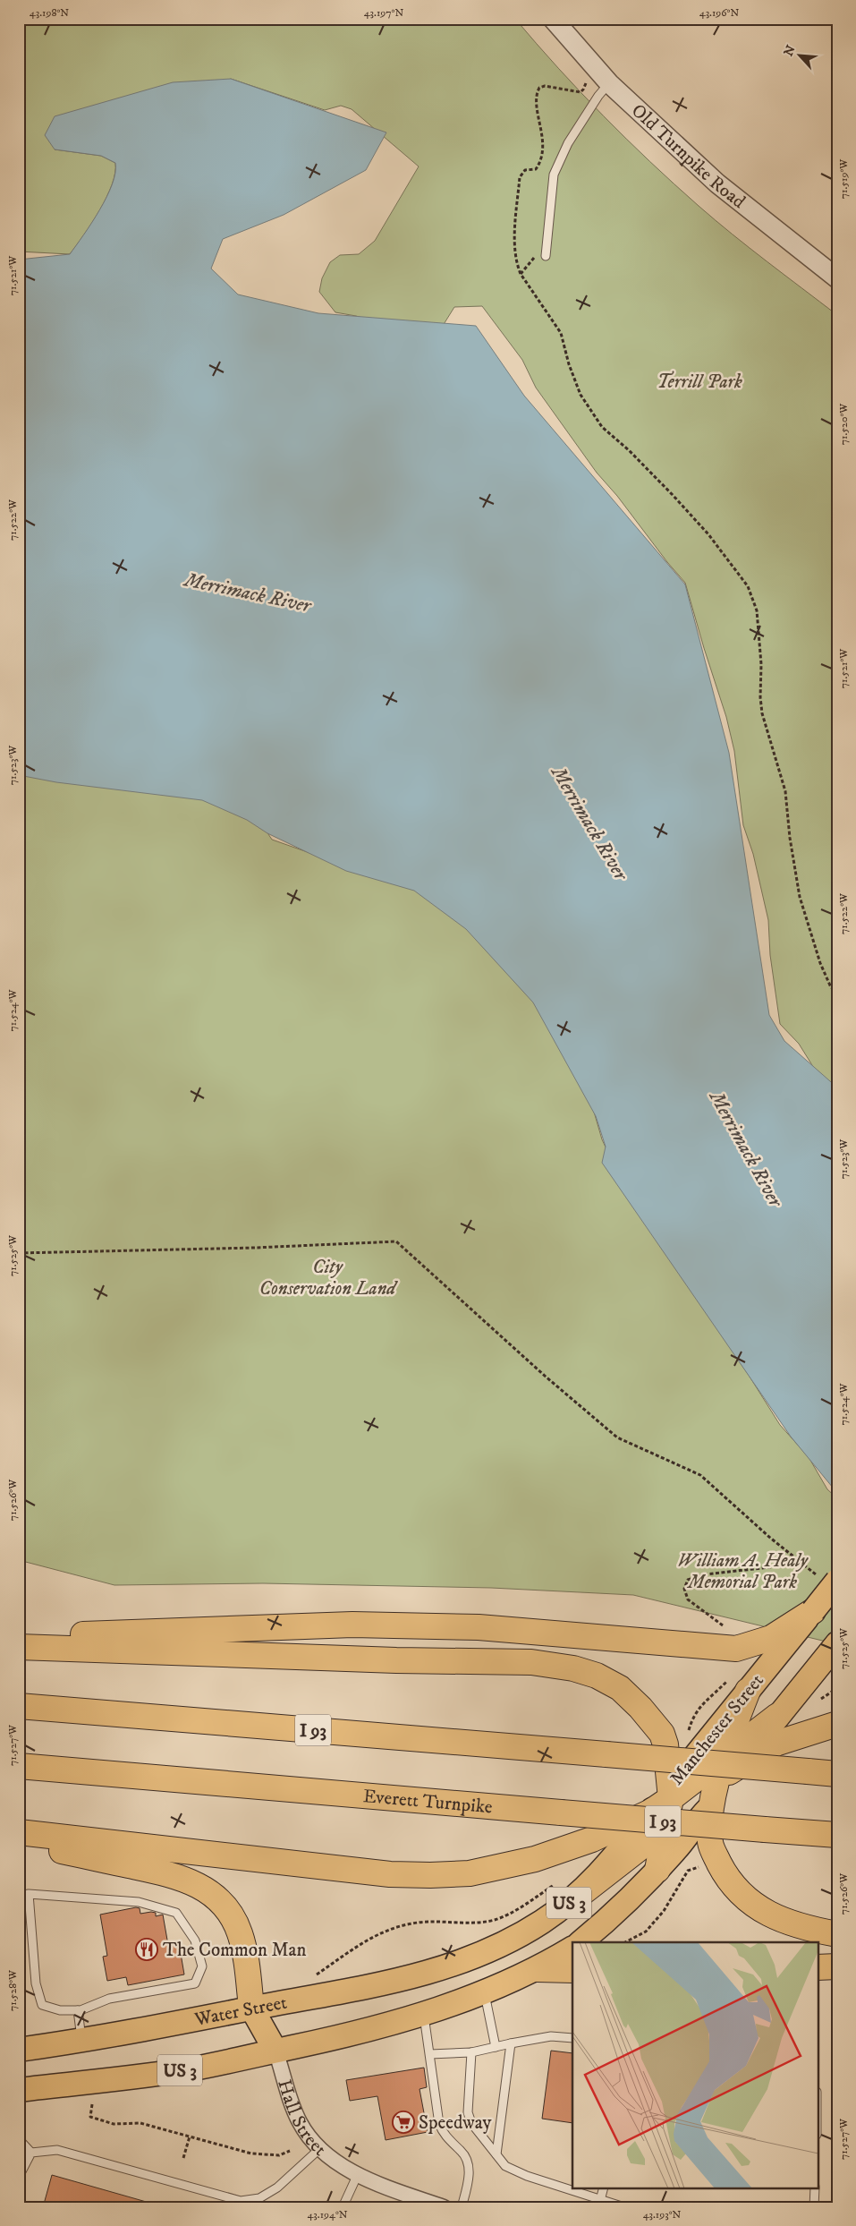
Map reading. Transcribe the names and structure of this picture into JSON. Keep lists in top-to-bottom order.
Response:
{
  "streets": {
    "highway": ["I 93", "Everett Turnpike"],
    "main road": [
      "Manchester Street",
      "US 3",
      "Water Street",
      "Hall Street"
    ],
    "street": ["Old Turnpike Road"]
  },
  "crossings": [
    ["US 3", "Hall Street"],
    ["Water Street", "Hall Street"]
  ],
  "water": ["Merrimack River"],
  "parks": ["Terrill Park", "City Conservation Land", "William A. Healy Memorial Park"],
  "places": {
    "restaurant": ["The Common Man"],
    "supermarket": ["Speedway"]
  },
  "north": "top left",
  "coordinates": [
    "43.198°N",
    "43.197°N",
    "43.196°N",
    "71.519°W",
    "71.521°W",
    "71.520°W",
    "71.522°W",
    "71.523°W",
    "71.524°W",
    "71.525°W",
    "71.526°W",
    "71.527°W",
    "71.528°W",
    "43.194°N",
    "43.193°N"
  ]
}
